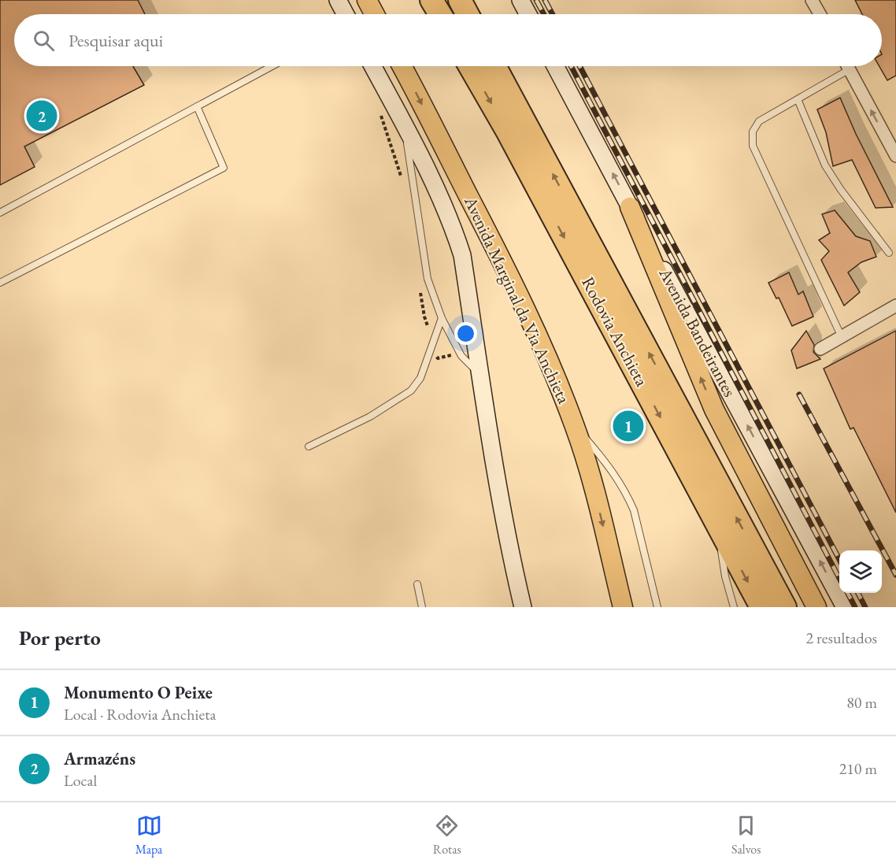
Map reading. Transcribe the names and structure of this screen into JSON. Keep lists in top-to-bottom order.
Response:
{
  "streets": {
    "highway": ["Rodovia Anchieta"],
    "main road": ["Avenida Marginal da Via Anchieta", "Avenida Bandeirantes"]
  },
  "page": {
    "search": "Pesquisar aqui",
    "pins": ["2", "1"],
    "heading": ["Por perto", "2 resultados"],
    "list": [
      {
        "mark": "1",
        "name": "Monumento O Peixe",
        "note": "Local · Rodovia Anchieta",
        "value": "80 m"
      },
      {
        "mark": "2",
        "name": "Armazéns",
        "note": "Local",
        "value": "210 m"
      }
    ],
    "nav": ["Mapa", "Rotas", "Salvos"]
  }
}
